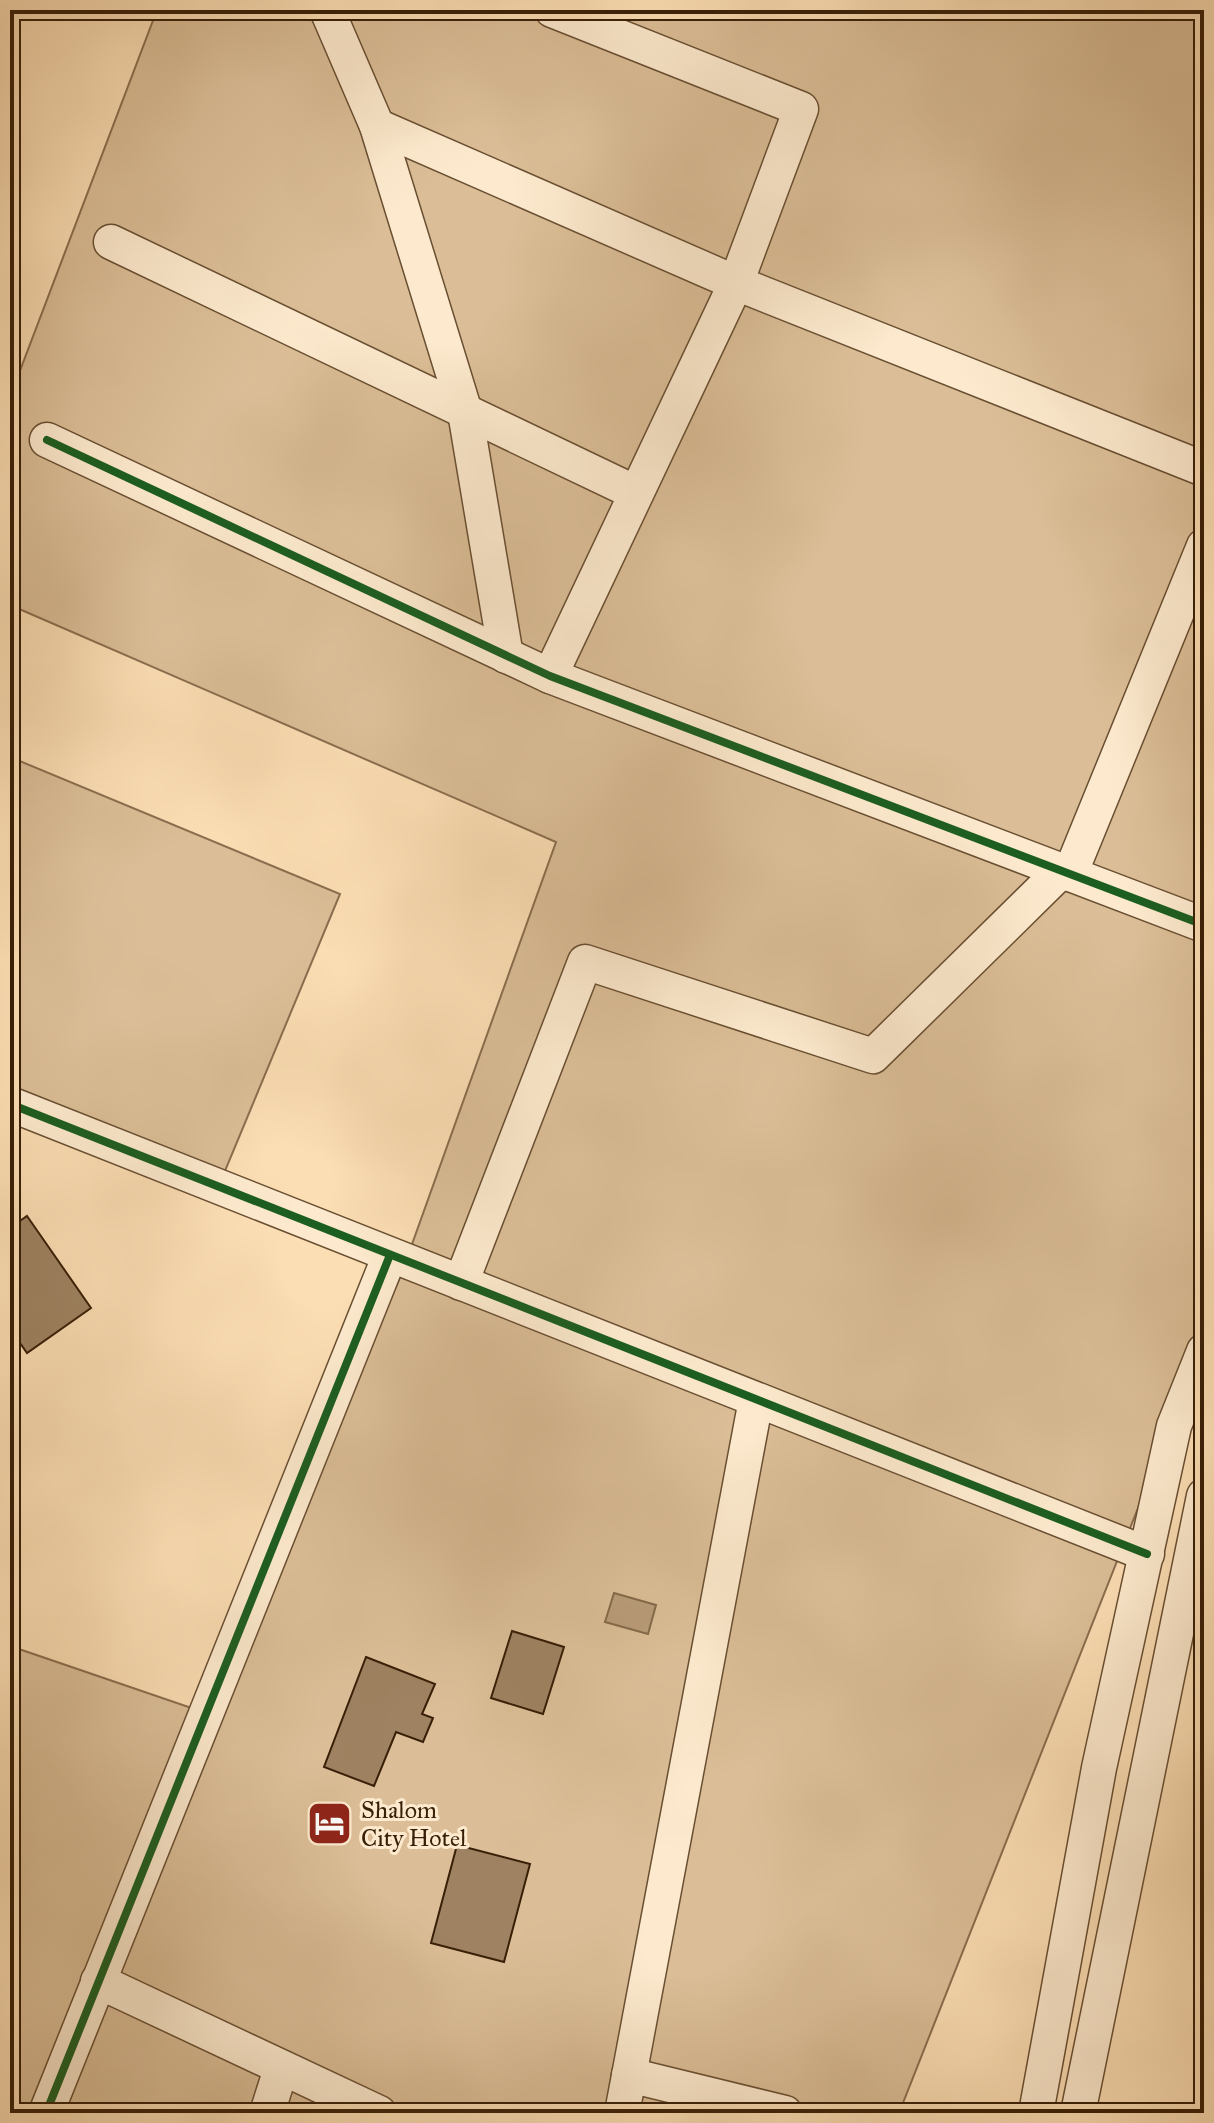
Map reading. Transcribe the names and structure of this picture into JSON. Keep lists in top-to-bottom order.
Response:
{
  "places": {
    "hotel": ["Shalom City Hotel"]
  }
}
